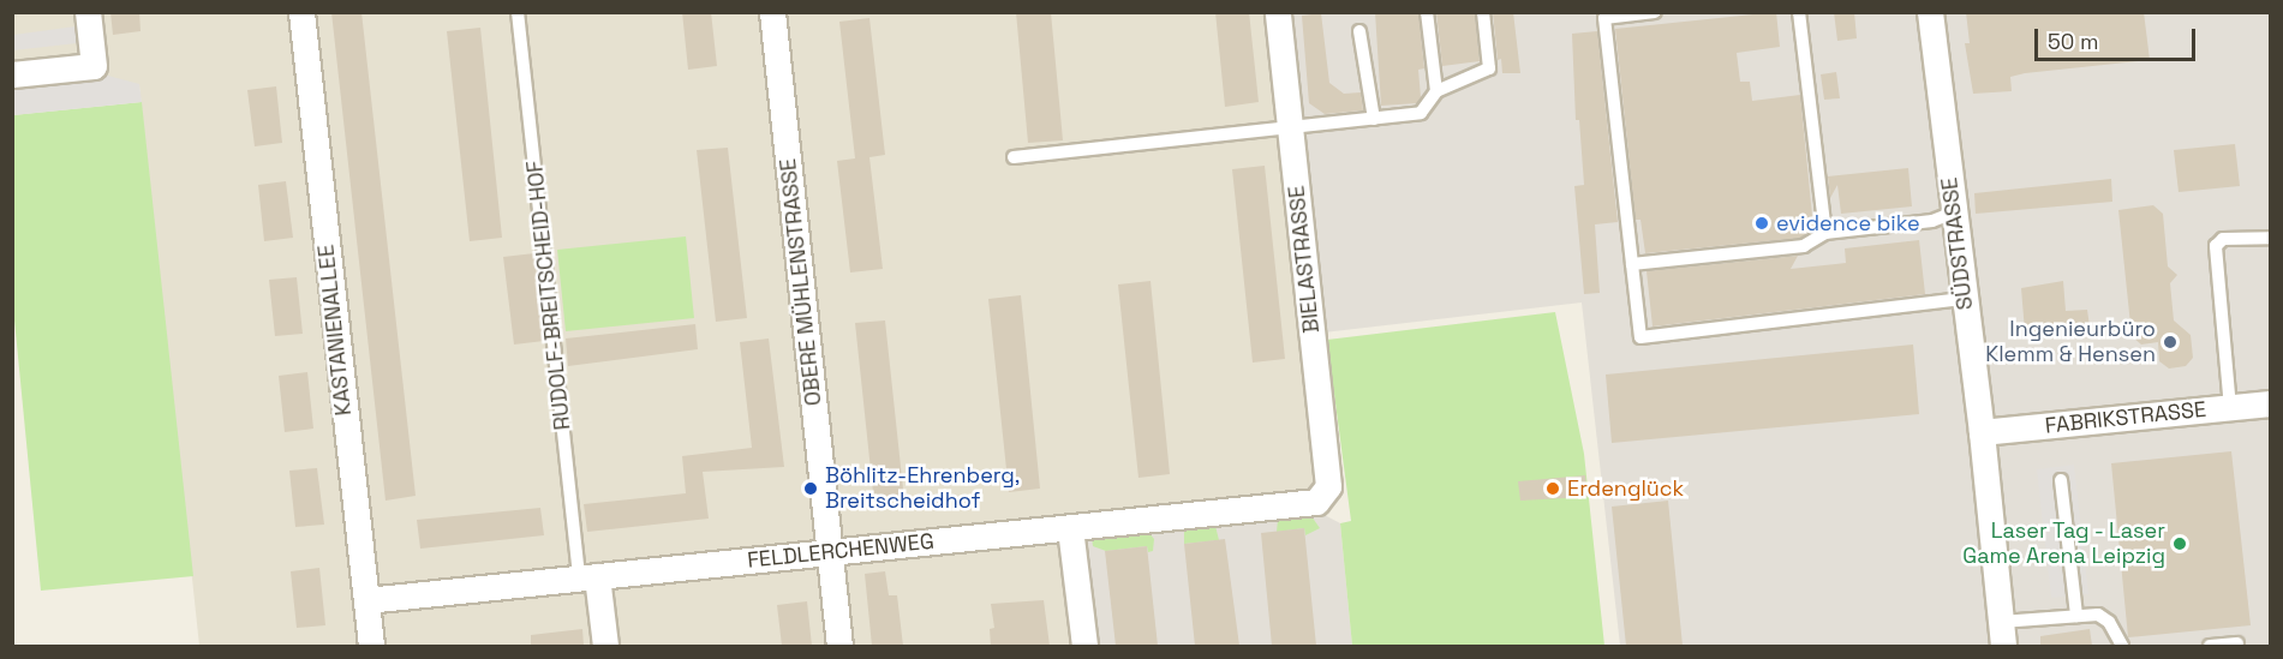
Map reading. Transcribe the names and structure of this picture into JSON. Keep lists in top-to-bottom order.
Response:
{
  "streets": {
    "street": [
      "SÜDSTRASSE",
      "BIELASTRASSE",
      "OBERE MÜHLENSTRASSE",
      "KASTANIENALLEE",
      "FABRIKSTRASSE",
      "FELDLERCHENWEG"
    ],
    "lane": ["RUDOLF-BREITSCHEID-HOF"]
  },
  "crossings": [
    ["SÜDSTRASSE", "FABRIKSTRASSE"],
    ["BIELASTRASSE", "FELDLERCHENWEG"],
    ["OBERE MÜHLENSTRASSE", "FELDLERCHENWEG"],
    ["RUDOLF-BREITSCHEID-HOF", "FELDLERCHENWEG"],
    ["KASTANIENALLEE", "FELDLERCHENWEG"]
  ],
  "places": [
    "evidence bike",
    "Ingenieurbüro Klemm & Hensen",
    "Böhlitz-Ehrenberg, Breitscheidhof",
    "Erdenglück",
    "Laser Tag - Laser Game Arena Leipzig"
  ],
  "scale_bar": "50 m"
}
